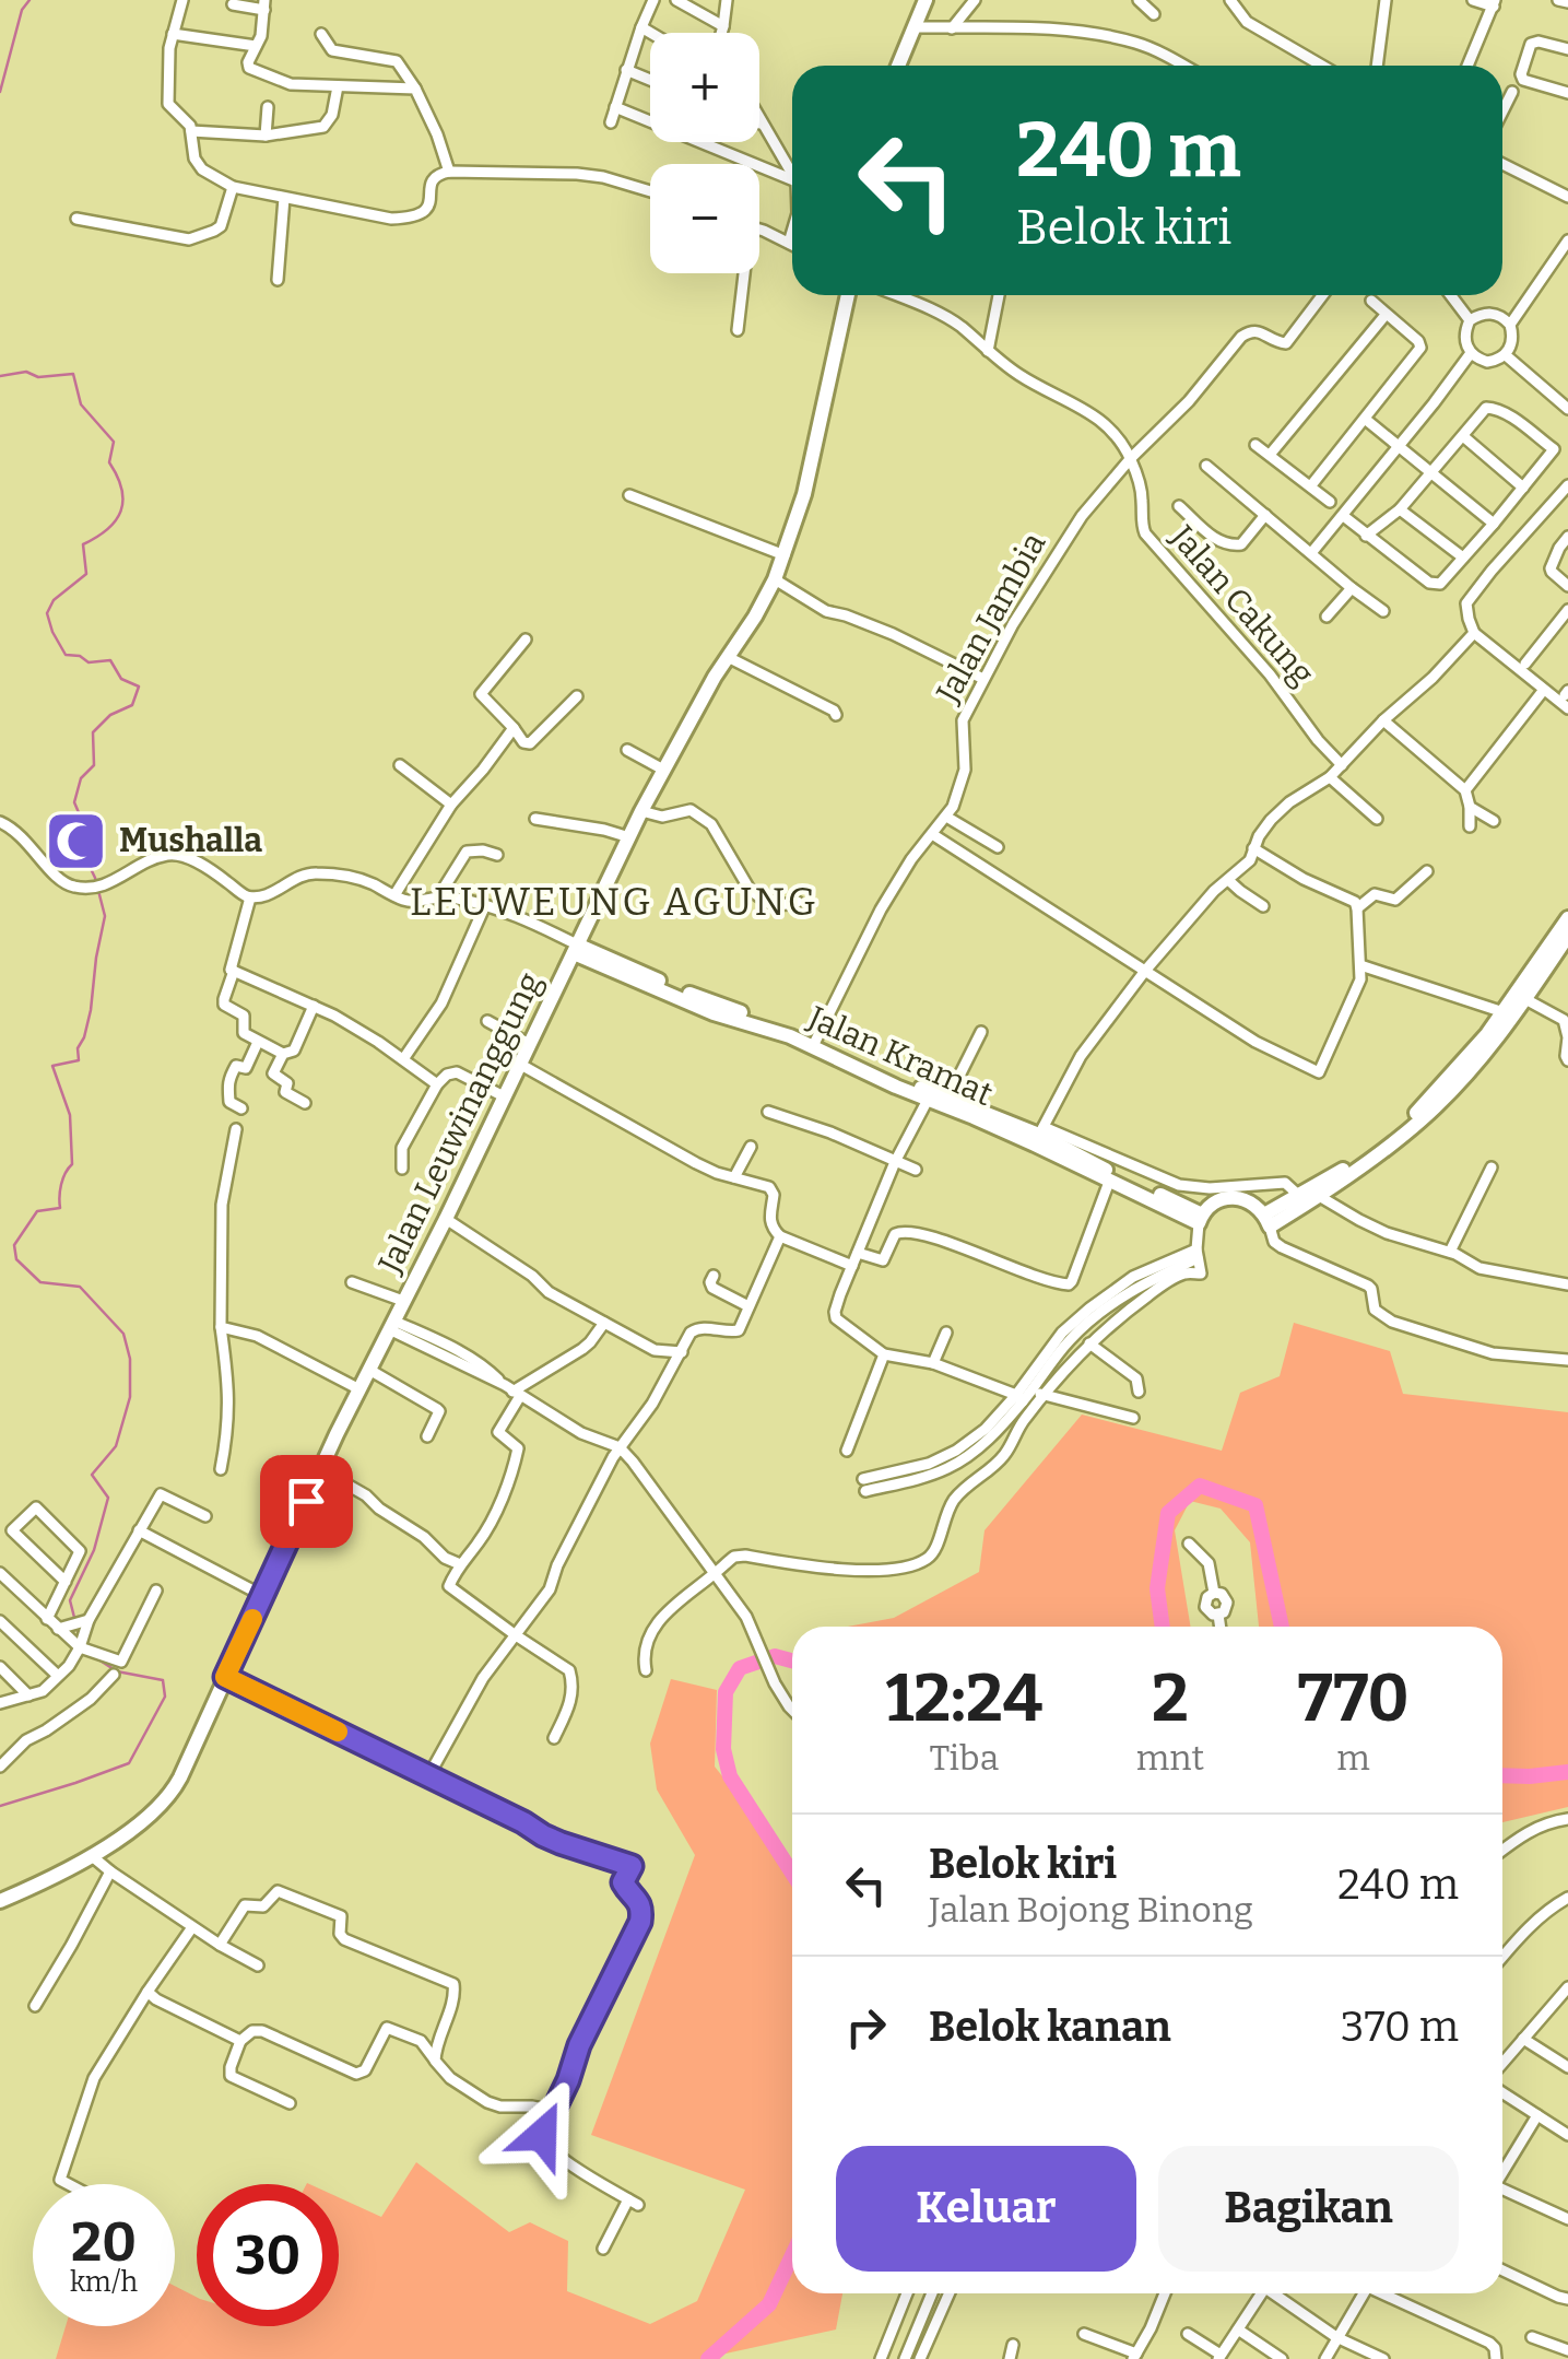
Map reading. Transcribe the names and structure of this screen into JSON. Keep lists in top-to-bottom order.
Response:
{
  "streets": {
    "main road": ["Jalan Kramat", "Jalan Leuwinanggung"],
    "street": ["Jalan Cakung", "Jalan Jambia"]
  },
  "crossings": [
    ["Jalan Cakung", "Jalan Jambia"],
    ["Jalan Jambia", "Jalan Kramat"],
    ["Jalan Kramat", "Jalan Leuwinanggung"]
  ],
  "districts": ["LEUWEUNG AGUNG"],
  "places": {
    "mosque": ["Mushalla"]
  },
  "page": {
    "map_buttons": ["+", "−"],
    "turn": ["240 m", "Belok kiri"],
    "eta": [
      "12:24",
      "Tiba",
      "2",
      "mnt",
      "770",
      "m"
    ],
    "list": [
      {
        "name": "Belok kiri",
        "note": "Jalan Bojong Binong",
        "value": "240 m"
      },
      {
        "name": "Belok kanan",
        "value": "370 m"
      }
    ],
    "buttons": ["Keluar", "Bagikan"],
    "speed": "20 km/h",
    "limit": "30"
  }
}
